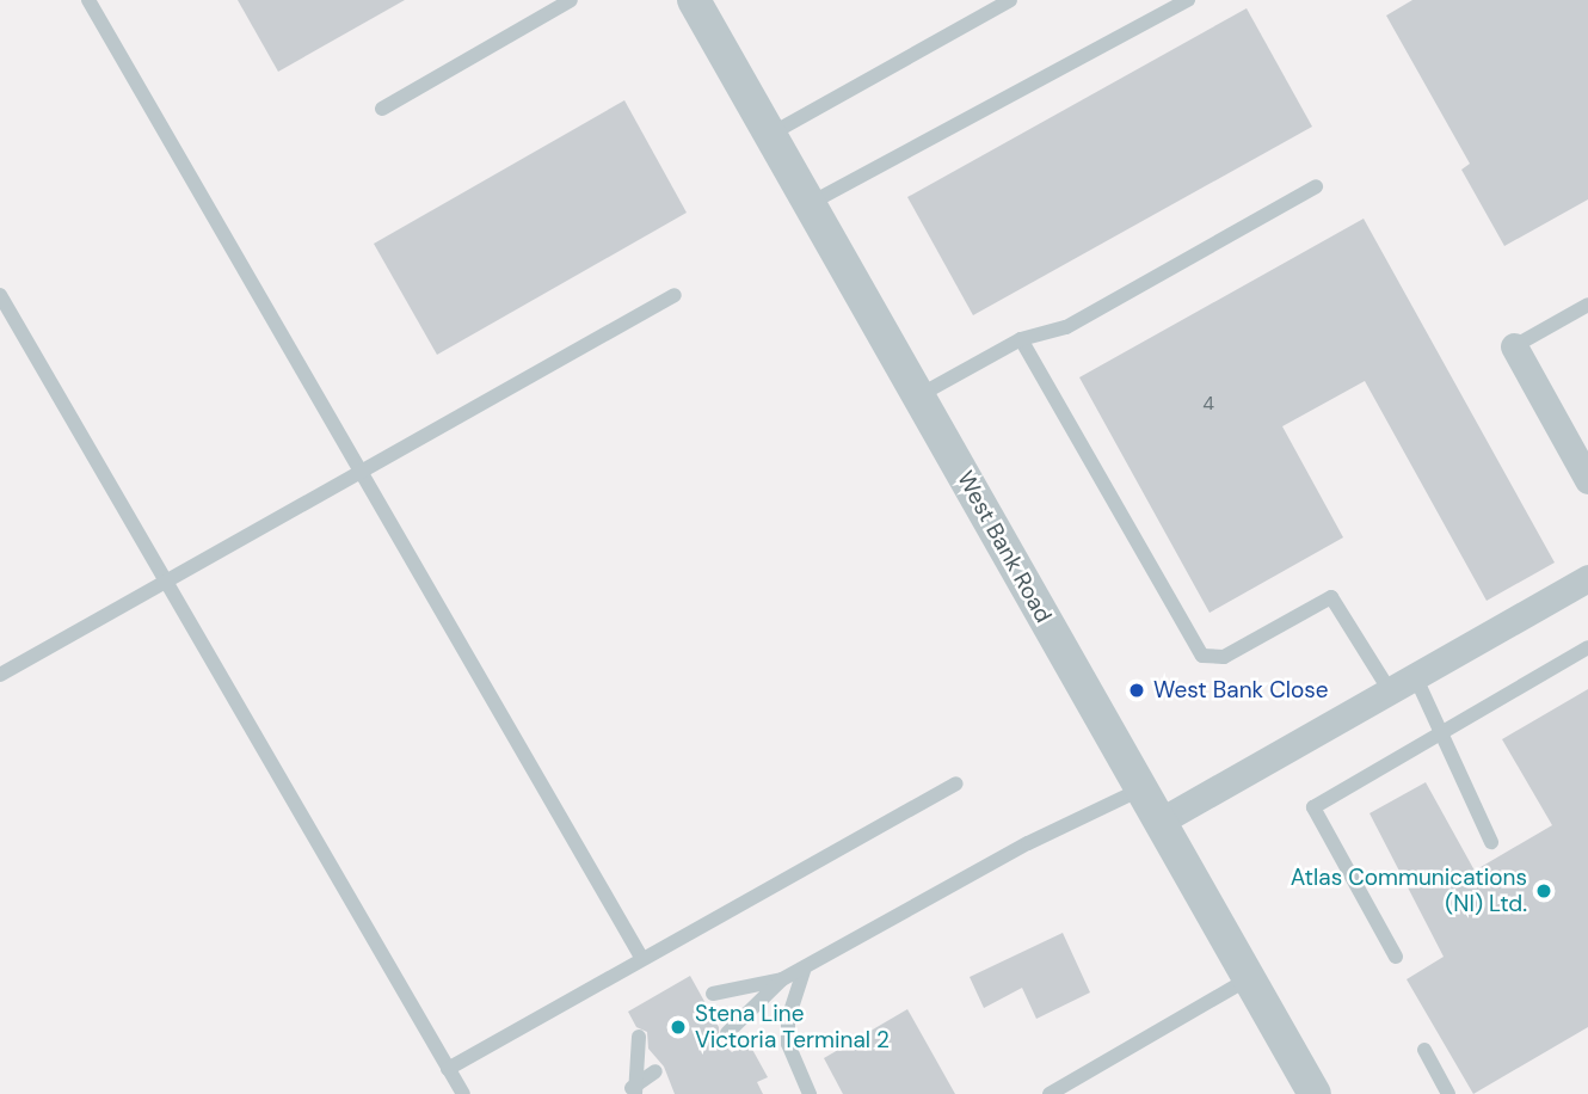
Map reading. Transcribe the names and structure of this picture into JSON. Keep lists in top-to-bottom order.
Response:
{
  "streets": {
    "street": ["West Bank Road"]
  },
  "places": ["West Bank Close", "Atlas Communications (NI) Ltd.", "Stena Line Victoria Terminal 2"],
  "house_numbers": ["4"]
}
